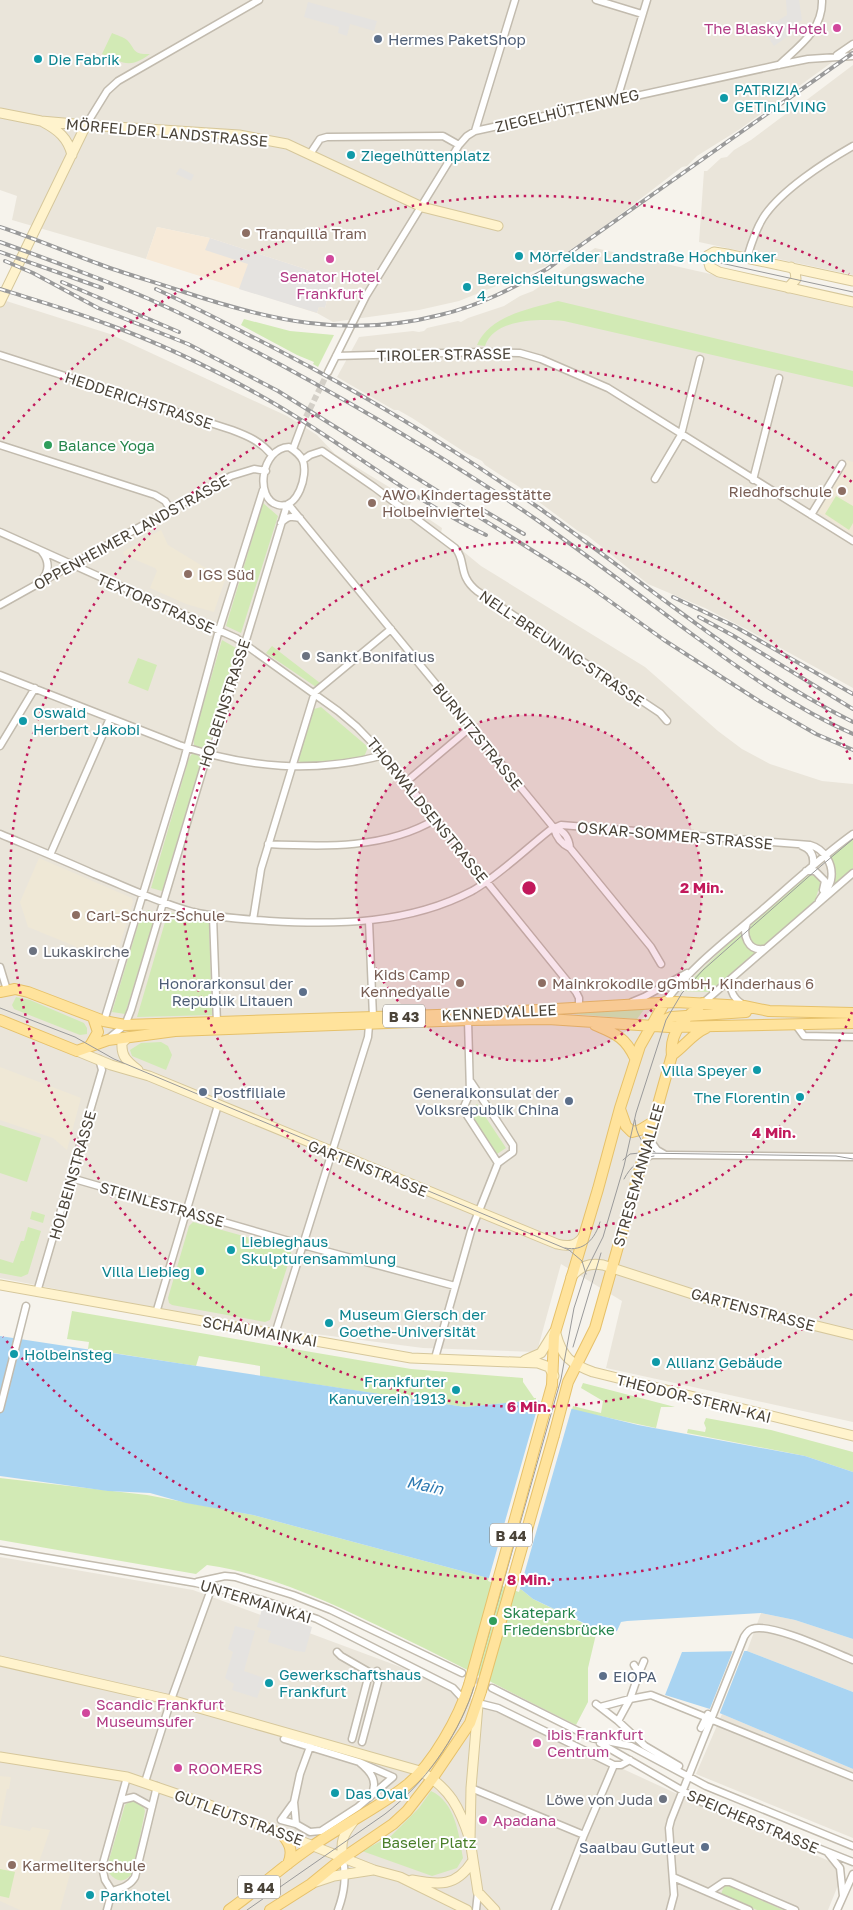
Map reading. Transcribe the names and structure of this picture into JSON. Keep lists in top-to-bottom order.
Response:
{
  "streets": {
    "main road": [
      "MÖRFELDER LANDSTRASSE",
      "KENNEDYALLEE",
      "B 43",
      "GARTENSTRASSE",
      "STRESEMANNALLEE",
      "SCHAUMAINKAI",
      "THEODOR-STERN-KAI",
      "B 44",
      "GUTLEUTSTRASSE"
    ],
    "street": [
      "ZIEGELHÜTTENWEG",
      "TIROLER STRASSE",
      "HEDDERICHSTRASSE",
      "OPPENHEIMER LANDSTRASSE",
      "TEXTORSTRASSE",
      "NELL-BREUNING-STRASSE",
      "HOLBEINSTRASSE",
      "BURNITZSTRASSE",
      "THORWALDSENSTRASSE",
      "OSKAR-SOMMER-STRASSE",
      "STEINLESTRASSE",
      "UNTERMAINKAI",
      "SPEICHERSTRASSE"
    ]
  },
  "crossings": [
    ["HEDDERICHSTRASSE", "OPPENHEIMER LANDSTRASSE"],
    ["HEDDERICHSTRASSE", "NELL-BREUNING-STRASSE"],
    ["HEDDERICHSTRASSE", "HOLBEINSTRASSE"],
    ["HEDDERICHSTRASSE", "BURNITZSTRASSE"],
    ["OPPENHEIMER LANDSTRASSE", "TEXTORSTRASSE"],
    ["OPPENHEIMER LANDSTRASSE", "NELL-BREUNING-STRASSE"],
    ["OPPENHEIMER LANDSTRASSE", "HOLBEINSTRASSE"],
    ["OPPENHEIMER LANDSTRASSE", "BURNITZSTRASSE"],
    ["TEXTORSTRASSE", "HOLBEINSTRASSE"],
    ["TEXTORSTRASSE", "THORWALDSENSTRASSE"],
    ["NELL-BREUNING-STRASSE", "HOLBEINSTRASSE"],
    ["NELL-BREUNING-STRASSE", "BURNITZSTRASSE"],
    ["HOLBEINSTRASSE", "BURNITZSTRASSE"],
    ["HOLBEINSTRASSE", "THORWALDSENSTRASSE"],
    ["HOLBEINSTRASSE", "KENNEDYALLEE"],
    ["HOLBEINSTRASSE", "B 43"],
    ["HOLBEINSTRASSE", "GARTENSTRASSE"],
    ["HOLBEINSTRASSE", "STEINLESTRASSE"],
    ["HOLBEINSTRASSE", "SCHAUMAINKAI"],
    ["BURNITZSTRASSE", "OSKAR-SOMMER-STRASSE"],
    ["THORWALDSENSTRASSE", "KENNEDYALLEE"],
    ["OSKAR-SOMMER-STRASSE", "STRESEMANNALLEE"],
    ["KENNEDYALLEE", "B 43"],
    ["KENNEDYALLEE", "GARTENSTRASSE"],
    ["KENNEDYALLEE", "STRESEMANNALLEE"],
    ["KENNEDYALLEE", "B 44"],
    ["B 43", "GARTENSTRASSE"],
    ["B 43", "STRESEMANNALLEE"],
    ["B 43", "B 44"],
    ["GARTENSTRASSE", "STRESEMANNALLEE"],
    ["GARTENSTRASSE", "B 44"],
    ["STRESEMANNALLEE", "THEODOR-STERN-KAI"],
    ["STRESEMANNALLEE", "B 44"],
    ["SCHAUMAINKAI", "THEODOR-STERN-KAI"],
    ["SCHAUMAINKAI", "B 44"],
    ["THEODOR-STERN-KAI", "B 44"],
    ["B 44", "UNTERMAINKAI"],
    ["B 44", "GUTLEUTSTRASSE"]
  ],
  "water": ["Main"],
  "parks": ["Baseler Platz"],
  "places": [
    "The Blasky Hotel",
    "Hermes PaketShop",
    "Die Fabrik",
    "PATRIZIA GETinLIVING",
    "Ziegelhüttenplatz",
    "Tranquilla Tram",
    "Mörfelder Landstraße Hochbunker",
    "Senator Hotel Frankfurt",
    "Bereichsleitungswache 4",
    "Balance Yoga",
    "Riedhofschule",
    "AWO Kindertagesstätte Holbeinviertel",
    "IGS Süd",
    "Sankt Bonifatius",
    "Oswald Herbert Jakobi",
    "Carl-Schurz-Schule",
    "Lukaskirche",
    "Kids Camp Kennedyalle",
    "Mainkrokodile gGmbH, Kinderhaus 6",
    "Honorarkonsul der Republik Litauen",
    "Villa Speyer",
    "Postfiliale",
    "The Florentin",
    "Generalkonsulat der Volksrepublik China",
    "Liebieghaus Skulpturensammlung",
    "Villa Liebieg",
    "Museum Giersch der Goethe-Universität",
    "Holbeinsteg",
    "Allianz Gebäude",
    "Frankfurter Kanuverein 1913",
    "Skatepark Friedensbrücke",
    "EIOPA",
    "Gewerkschaftshaus Frankfurt",
    "Scandic Frankfurt Museumsufer",
    "ibis Frankfurt Centrum",
    "ROOMERS",
    "Das Oval",
    "Löwe von Juda",
    "Apadana",
    "Saalbau Gutleut",
    "Karmeliterschule",
    "Parkhotel"
  ],
  "rings": [
    "2 Min.",
    "4 Min.",
    "6 Min.",
    "8 Min."
  ]
}
